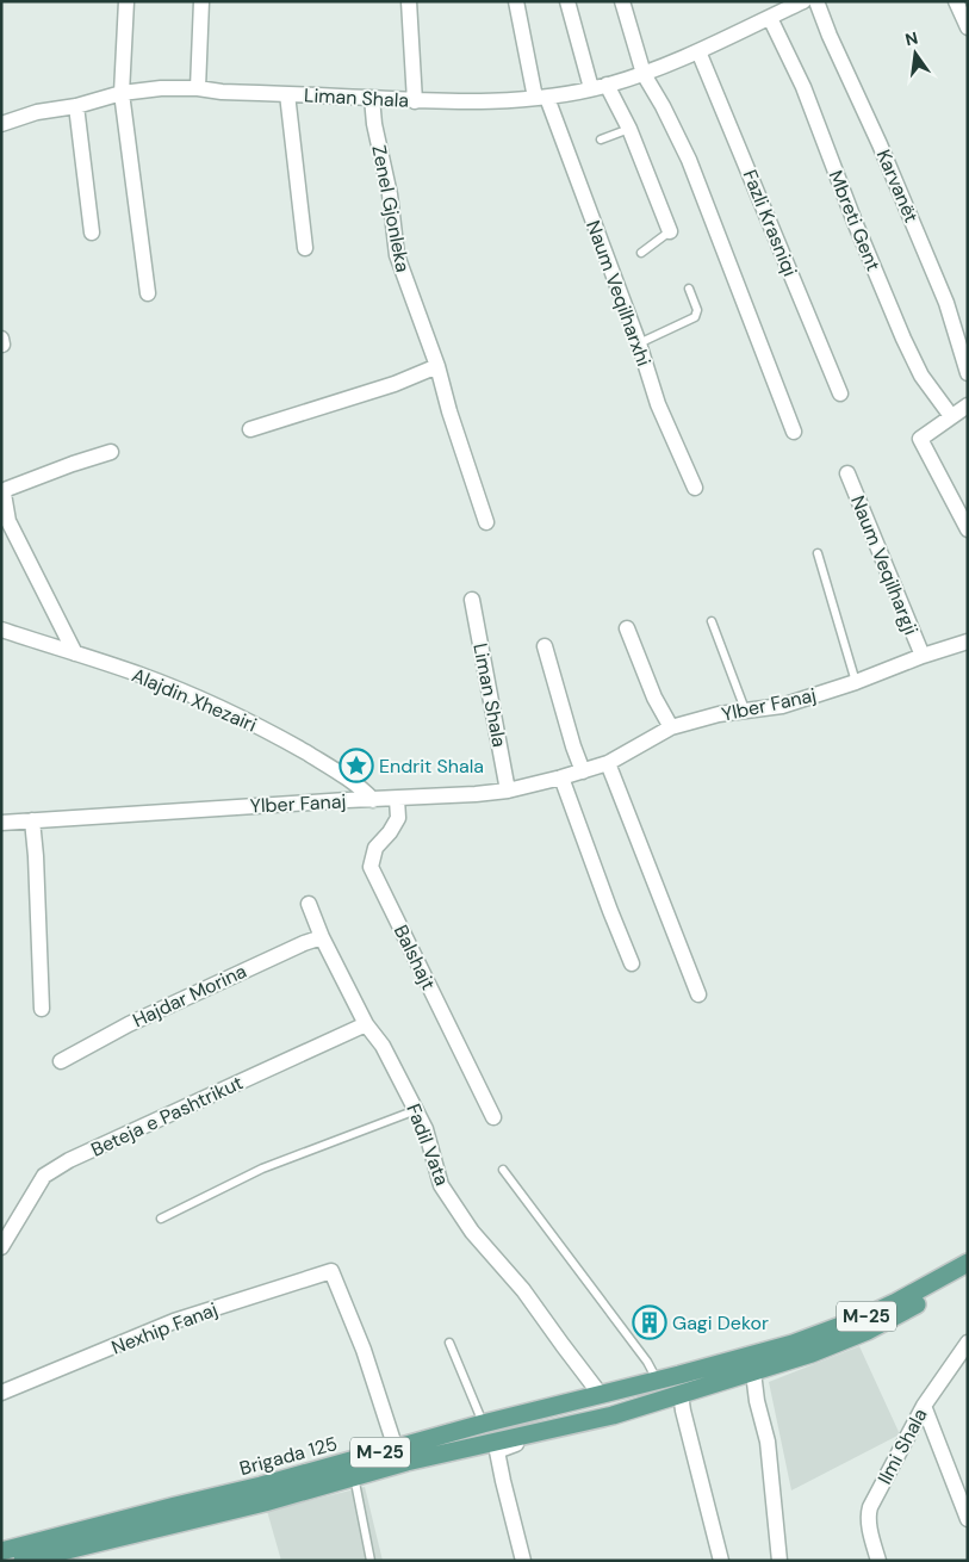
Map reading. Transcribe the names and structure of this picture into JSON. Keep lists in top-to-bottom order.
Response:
{
  "streets": {
    "main road": ["M-25", "Brigada 125"],
    "street": [
      "Liman Shala",
      "Karvanët",
      "Zenel Gjonleka",
      "Mbreti Gent",
      "Fazli Krasniqi",
      "Naum Veqilharxhi",
      "Naum Veqilhargji",
      "Alajdin Xhezairi",
      "Ylber Fanaj",
      "Balshajt",
      "Hajdar Morina",
      "Beteja e Pashtrikut",
      "Fadil Vata",
      "Nexhip Fanaj",
      "Ilmi Shala"
    ]
  },
  "crossings": [
    ["Liman Shala", "Zenel Gjonleka"],
    ["Liman Shala", "Mbreti Gent"],
    ["Liman Shala", "Fazli Krasniqi"],
    ["Liman Shala", "Naum Veqilharxhi"],
    ["Liman Shala", "Ylber Fanaj"],
    ["Naum Veqilhargji", "Ylber Fanaj"],
    ["Alajdin Xhezairi", "Ylber Fanaj"],
    ["Ylber Fanaj", "Balshajt"],
    ["Hajdar Morina", "Fadil Vata"],
    ["Beteja e Pashtrikut", "Fadil Vata"],
    ["Fadil Vata", "Brigada 125"],
    ["M-25", "Brigada 125"],
    ["Nexhip Fanaj", "Brigada 125"]
  ],
  "places": {
    "place": ["Endrit Shala"],
    "building": ["Gagi Dekor"]
  },
  "north": "top"
}
